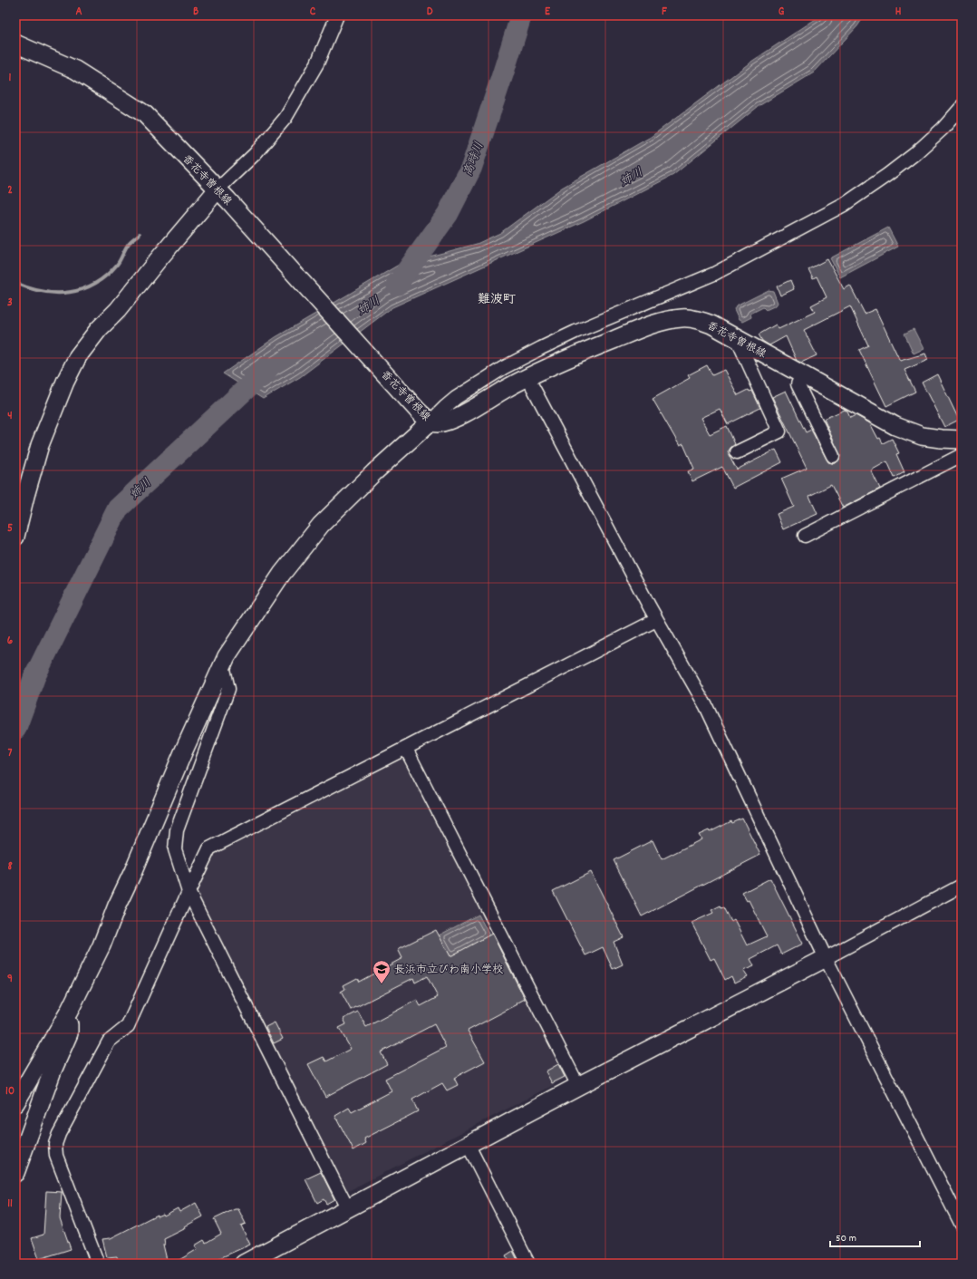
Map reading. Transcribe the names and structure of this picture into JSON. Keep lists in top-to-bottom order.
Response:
{
  "streets": {
    "street": ["香花寺曽根線"]
  },
  "districts": ["難波町"],
  "water": ["高時川", "姉川"],
  "places": {
    "school or university": ["長浜市立びわ南小学校"]
  },
  "scale_bar": "50 m",
  "grid": {
    "columns": [
      "A",
      "B",
      "C",
      "D",
      "E",
      "F",
      "G",
      "H"
    ],
    "rows": [
      "1",
      "2",
      "3",
      "4",
      "5",
      "6",
      "7",
      "8",
      "9",
      "10",
      "11"
    ]
  }
}
